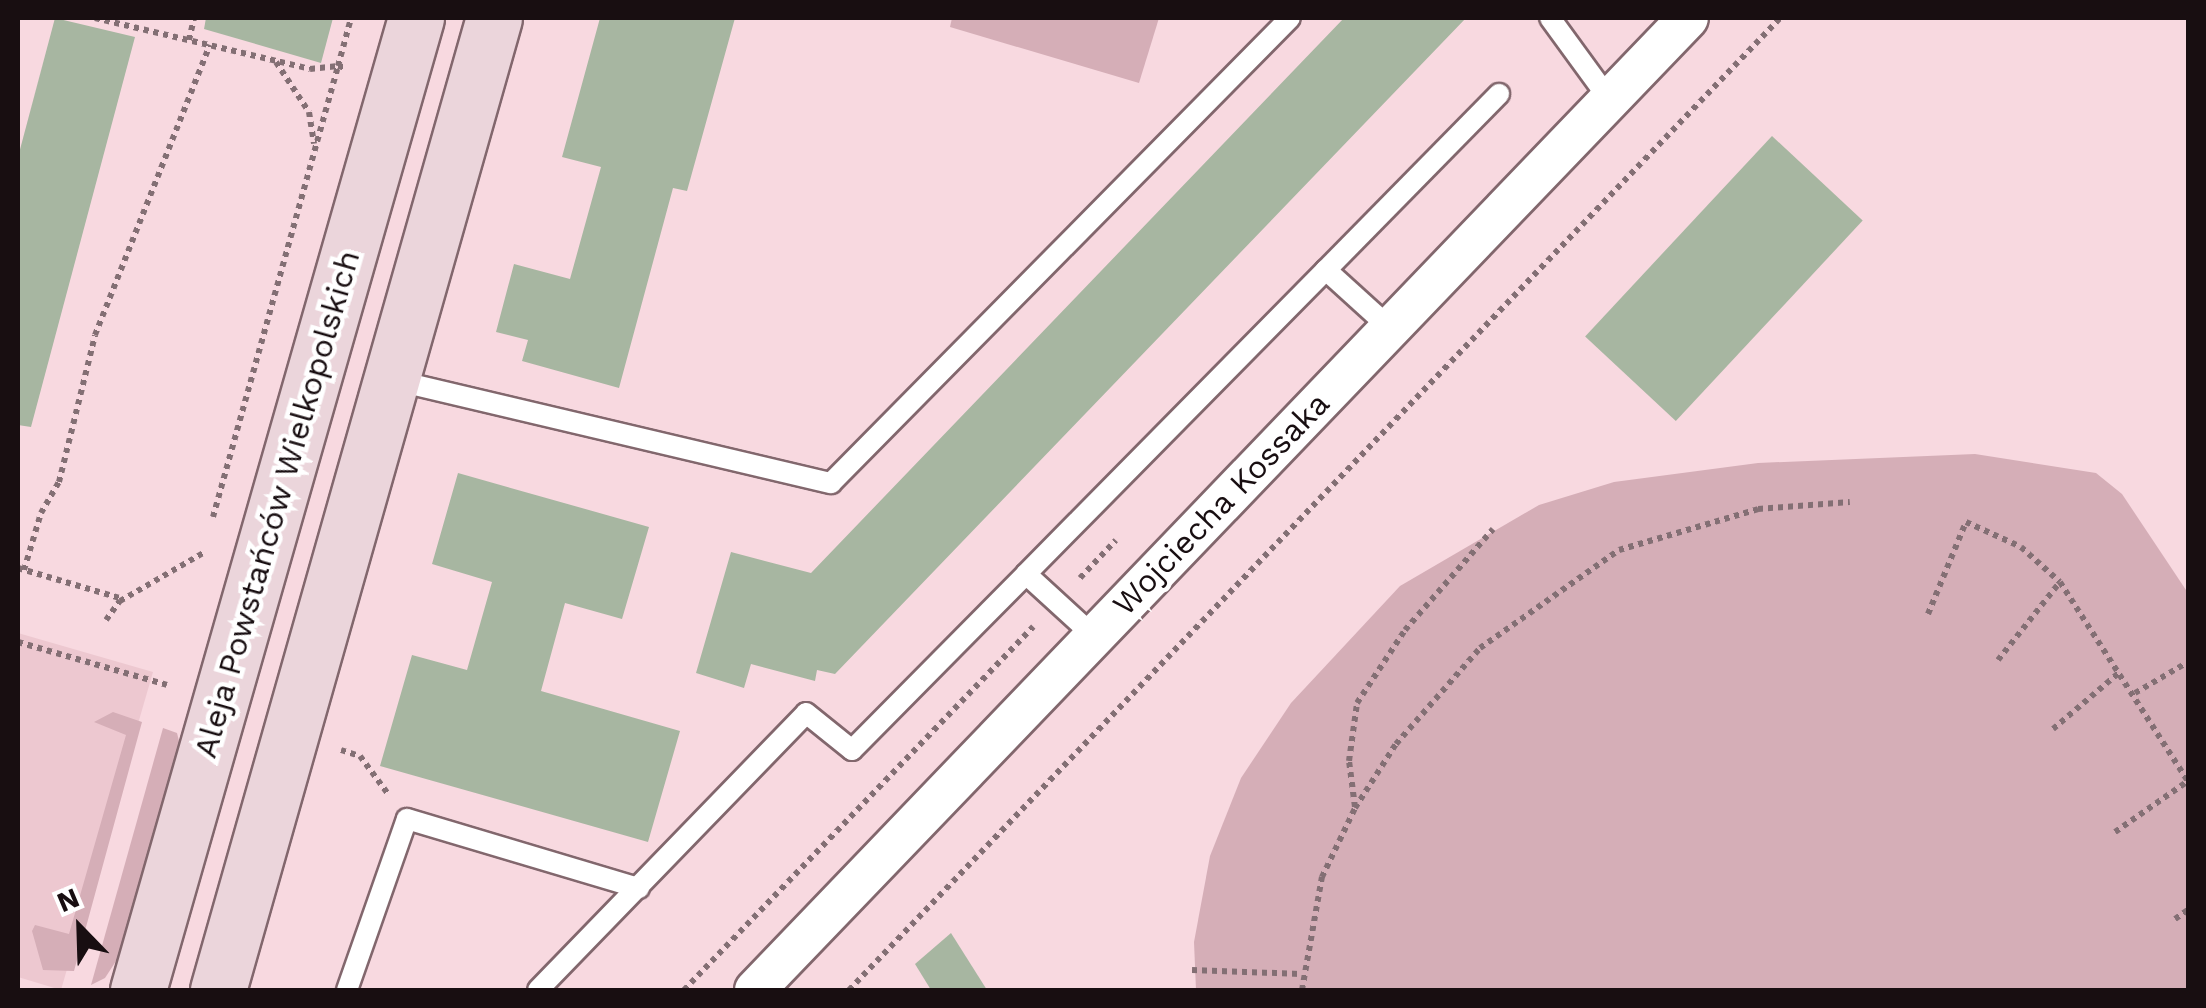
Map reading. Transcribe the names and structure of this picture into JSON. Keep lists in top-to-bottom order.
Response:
{
  "streets": {
    "main road": ["Aleja Powstańców Wielkopolskich"],
    "street": ["Wojciecha Kossaka"]
  },
  "north": "top left"
}
